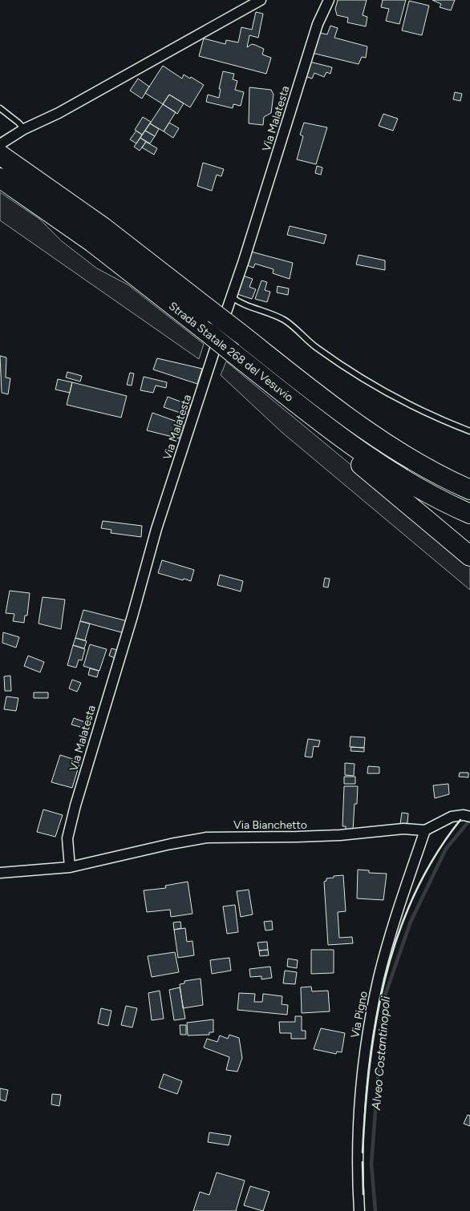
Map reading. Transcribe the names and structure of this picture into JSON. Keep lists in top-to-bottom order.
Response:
{
  "streets": {
    "highway": ["Strada Statale 268 del Vesuvio"],
    "street": ["Via Malatesta", "Via Bianchetto", "Via Pigno"]
  },
  "crossings": [
    ["Via Malatesta", "Via Bianchetto"],
    ["Via Bianchetto", "Via Pigno"]
  ],
  "water": ["Alveo Costantinopoli"]
}
